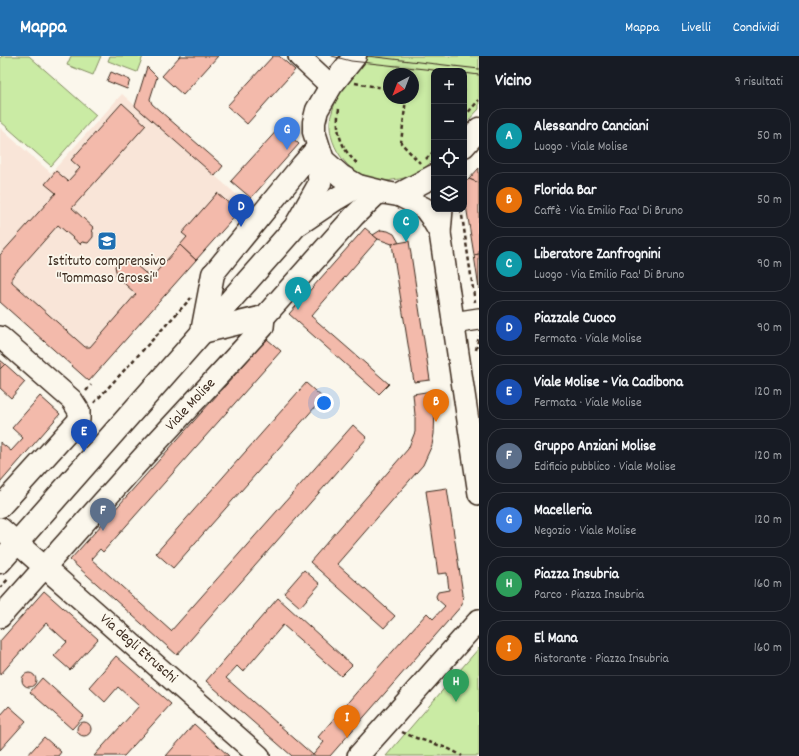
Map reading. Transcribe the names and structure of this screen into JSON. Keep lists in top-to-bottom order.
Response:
{
  "streets": {
    "street": ["Viale Molise", "Via degli Etruschi"]
  },
  "crossings": [
    ["Viale Molise", "Via degli Etruschi"]
  ],
  "places": {
    "school or university": ["Istituto comprensivo \"Tommaso Grossi\""]
  },
  "north": "bottom left",
  "page": {
    "header": "Mappa",
    "nav": ["Mappa", "Livelli", "Condividi"],
    "heading": ["Vicino", "9 risultati"],
    "map_buttons": ["+", "−"],
    "list": [
      {
        "mark": "A",
        "name": "Alessandro Canciani",
        "note": "Luogo · Viale Molise",
        "value": "50 m"
      },
      {
        "mark": "B",
        "name": "Florida Bar",
        "note": "Caffè · Via Emilio Faa' Di Bruno",
        "value": "50 m"
      },
      {
        "mark": "C",
        "name": "Liberatore Zanfrognini",
        "note": "Luogo · Via Emilio Faa' Di Bruno",
        "value": "90 m"
      },
      {
        "mark": "D",
        "name": "Piazzale Cuoco",
        "note": "Fermata · Viale Molise",
        "value": "90 m"
      },
      {
        "mark": "E",
        "name": "Viale Molise - Via Cadibona",
        "note": "Fermata · Viale Molise",
        "value": "120 m"
      },
      {
        "mark": "F",
        "name": "Gruppo Anziani Molise",
        "note": "Edificio pubblico · Viale Molise",
        "value": "120 m"
      },
      {
        "mark": "G",
        "name": "Macelleria",
        "note": "Negozio · Viale Molise",
        "value": "120 m"
      },
      {
        "mark": "H",
        "name": "Piazza Insubria",
        "note": "Parco · Piazza Insubria",
        "value": "160 m"
      },
      {
        "mark": "I",
        "name": "El Mana",
        "note": "Ristorante · Piazza Insubria",
        "value": "160 m"
      }
    ],
    "pins": [
      "G",
      "D",
      "C",
      "A",
      "B",
      "E",
      "F",
      "H",
      "I"
    ]
  }
}
